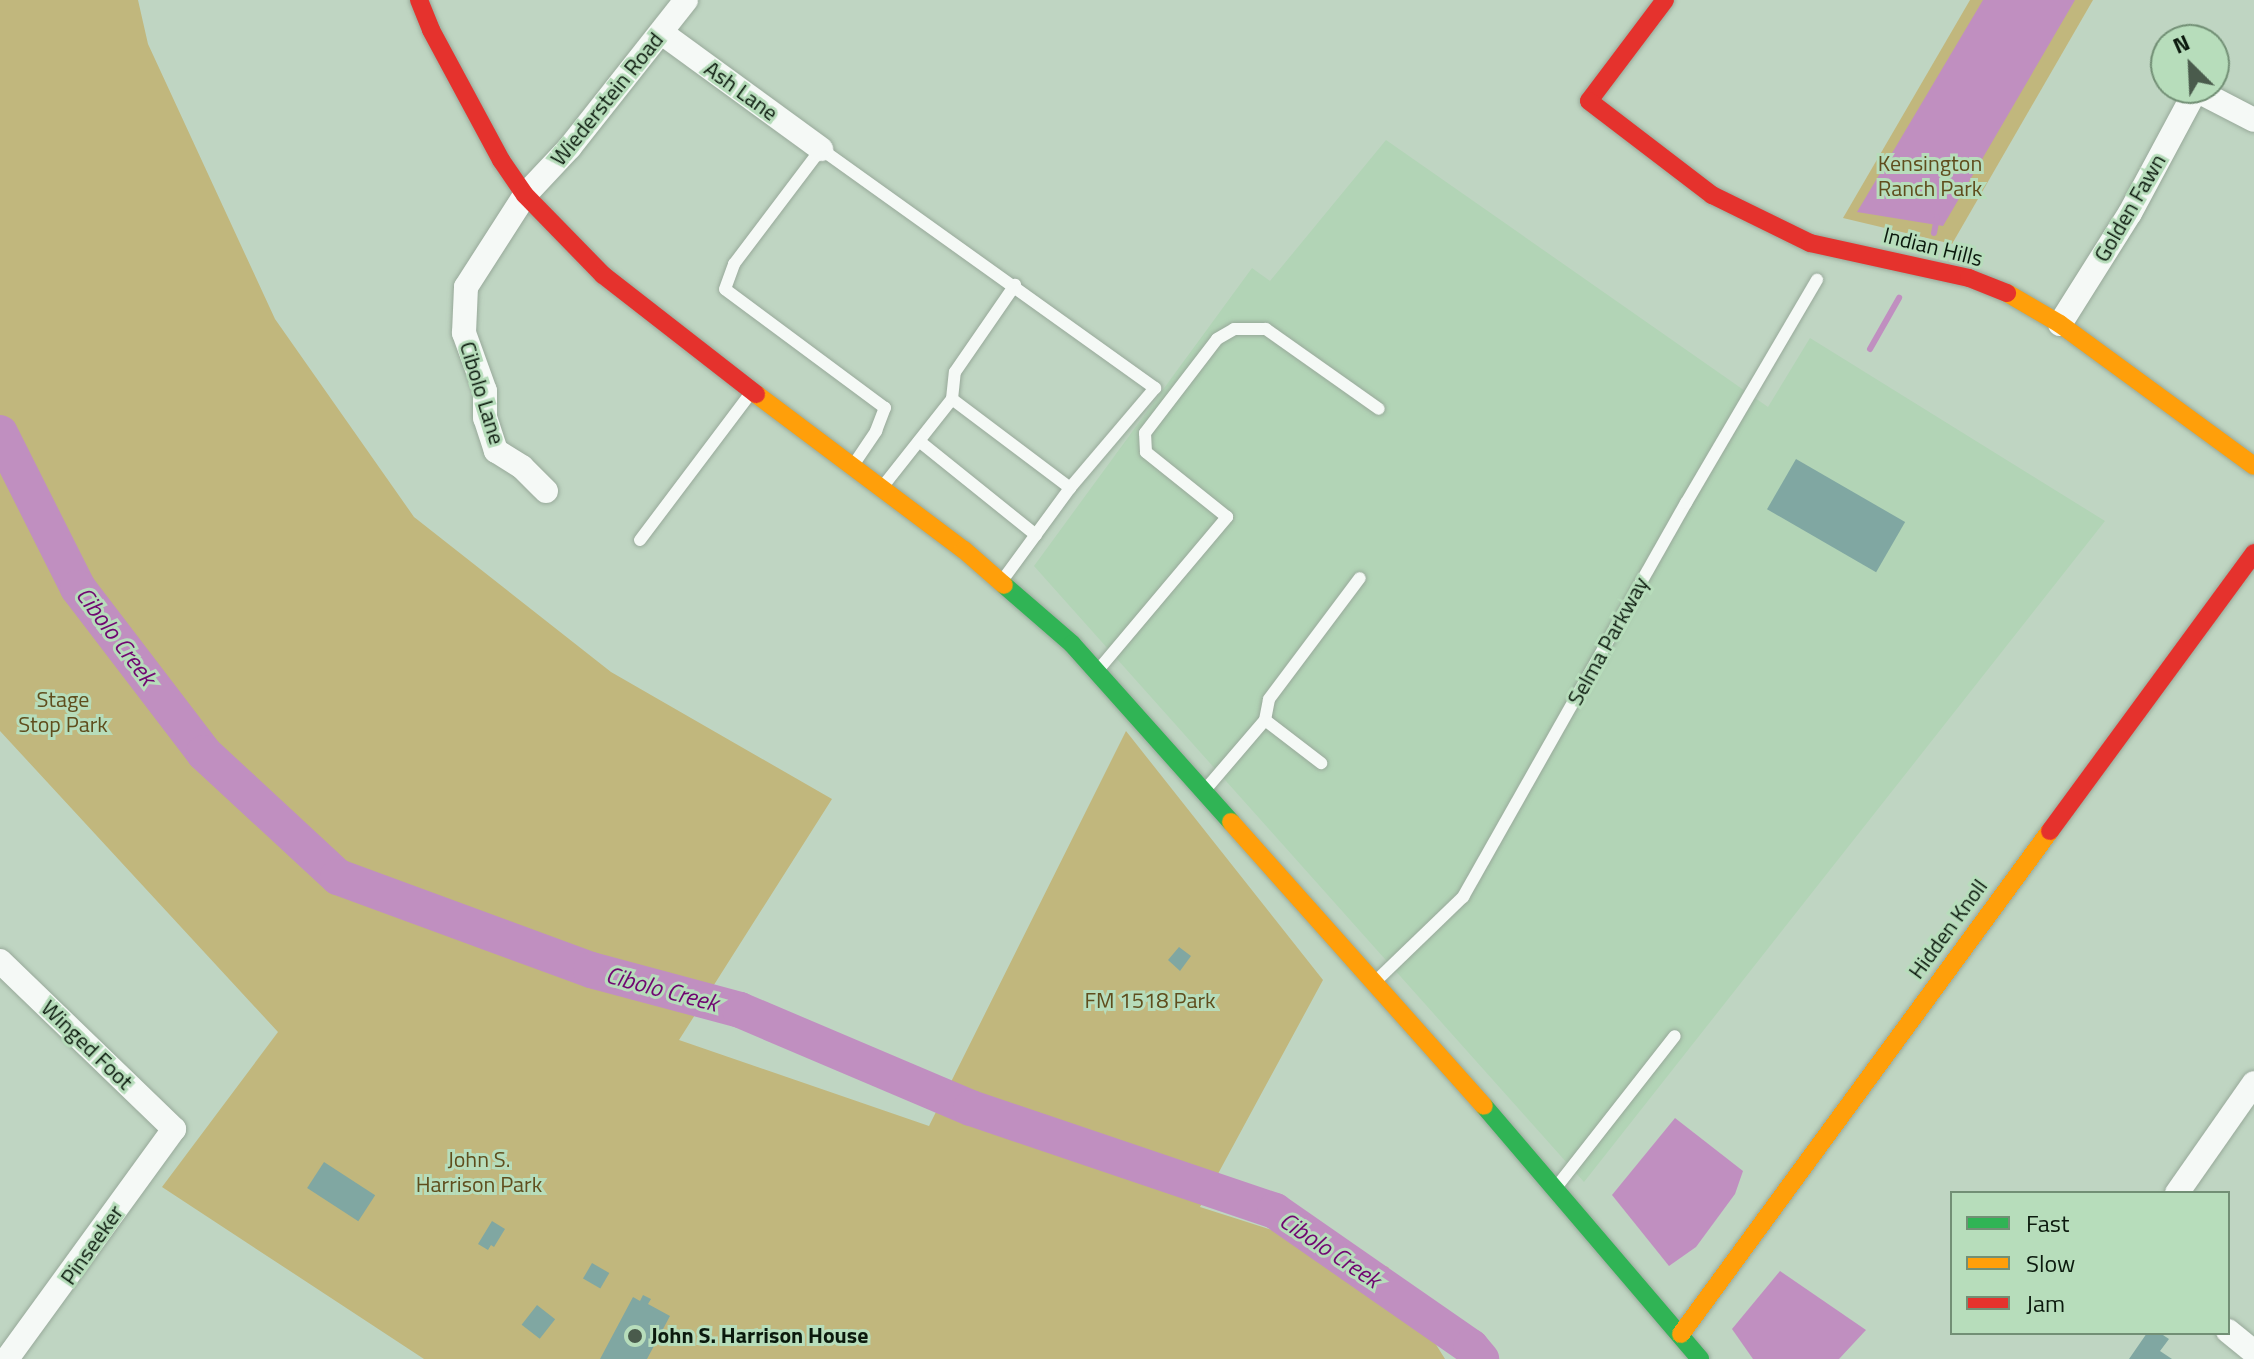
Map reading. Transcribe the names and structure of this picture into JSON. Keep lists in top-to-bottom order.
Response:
{
  "streets": {
    "main road": ["Indian Hills", "Hidden Knoll"],
    "street": [
      "Ash Lane",
      "Wiederstein Road",
      "Golden Fawn",
      "Cibolo Lane",
      "Winged Foot",
      "Pinseeker"
    ],
    "lane": ["Selma Parkway"]
  },
  "crossings": [
    ["Ash Lane", "Wiederstein Road"],
    ["Wiederstein Road", "Cibolo Lane"],
    ["Golden Fawn", "Indian Hills"],
    ["Winged Foot", "Pinseeker"]
  ],
  "water": ["Cibolo Creek"],
  "parks": [
    "Kensington Ranch Park",
    "Stage Stop Park",
    "FM 1518 Park",
    "John S. Harrison Park"
  ],
  "places": ["John S. Harrison House"],
  "legend": ["Fast", "Slow", "Jam"],
  "north": "top left"
}
